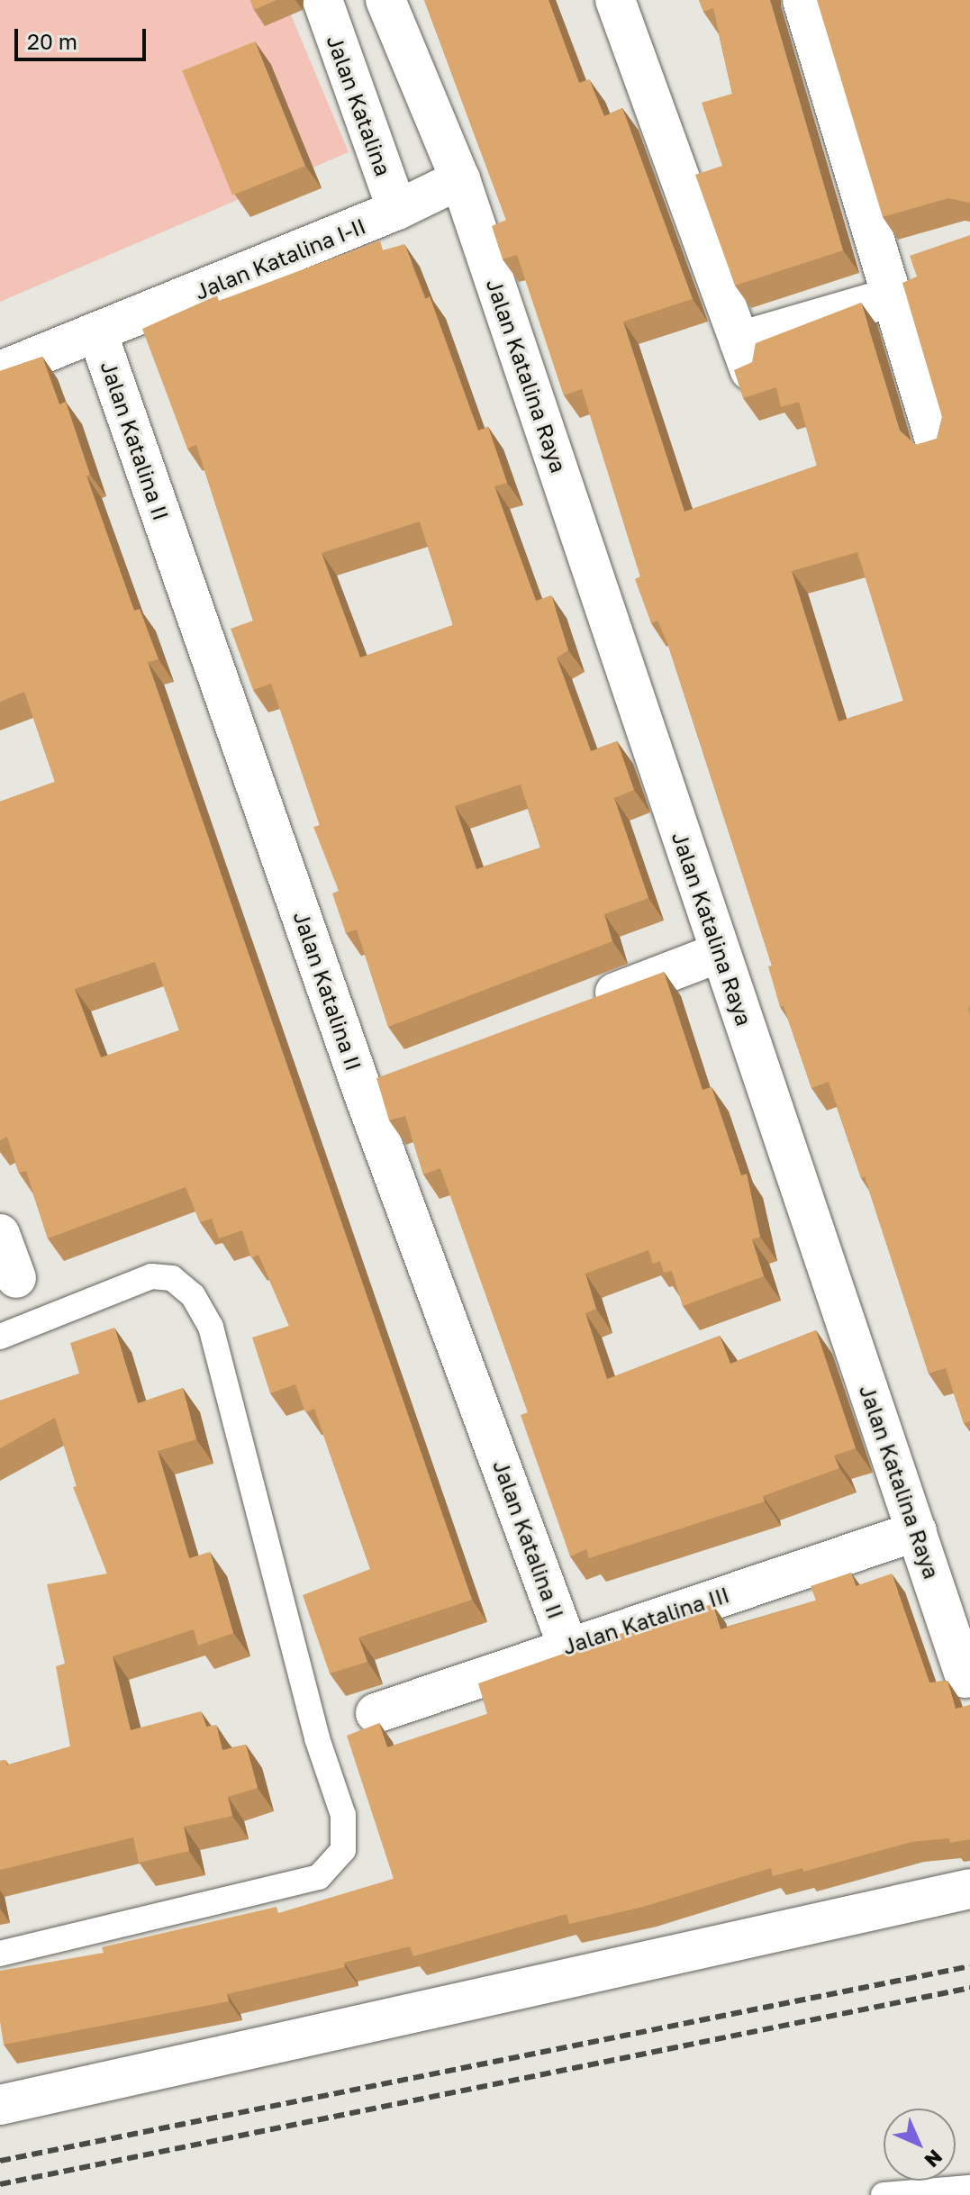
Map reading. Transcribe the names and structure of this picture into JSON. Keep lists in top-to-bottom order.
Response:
{
  "streets": {
    "street": [
      "Jalan Katalina",
      "Jalan Katalina I-II",
      "Jalan Katalina Raya",
      "Jalan Katalina II",
      "Jalan Katalina III"
    ]
  },
  "crossings": [
    ["Jalan Katalina", "Jalan Katalina I-II"],
    ["Jalan Katalina I-II", "Jalan Katalina Raya"],
    ["Jalan Katalina I-II", "Jalan Katalina II"],
    ["Jalan Katalina Raya", "Jalan Katalina III"],
    ["Jalan Katalina II", "Jalan Katalina III"]
  ],
  "scale_bar": "20 m",
  "north": "bottom right"
}
